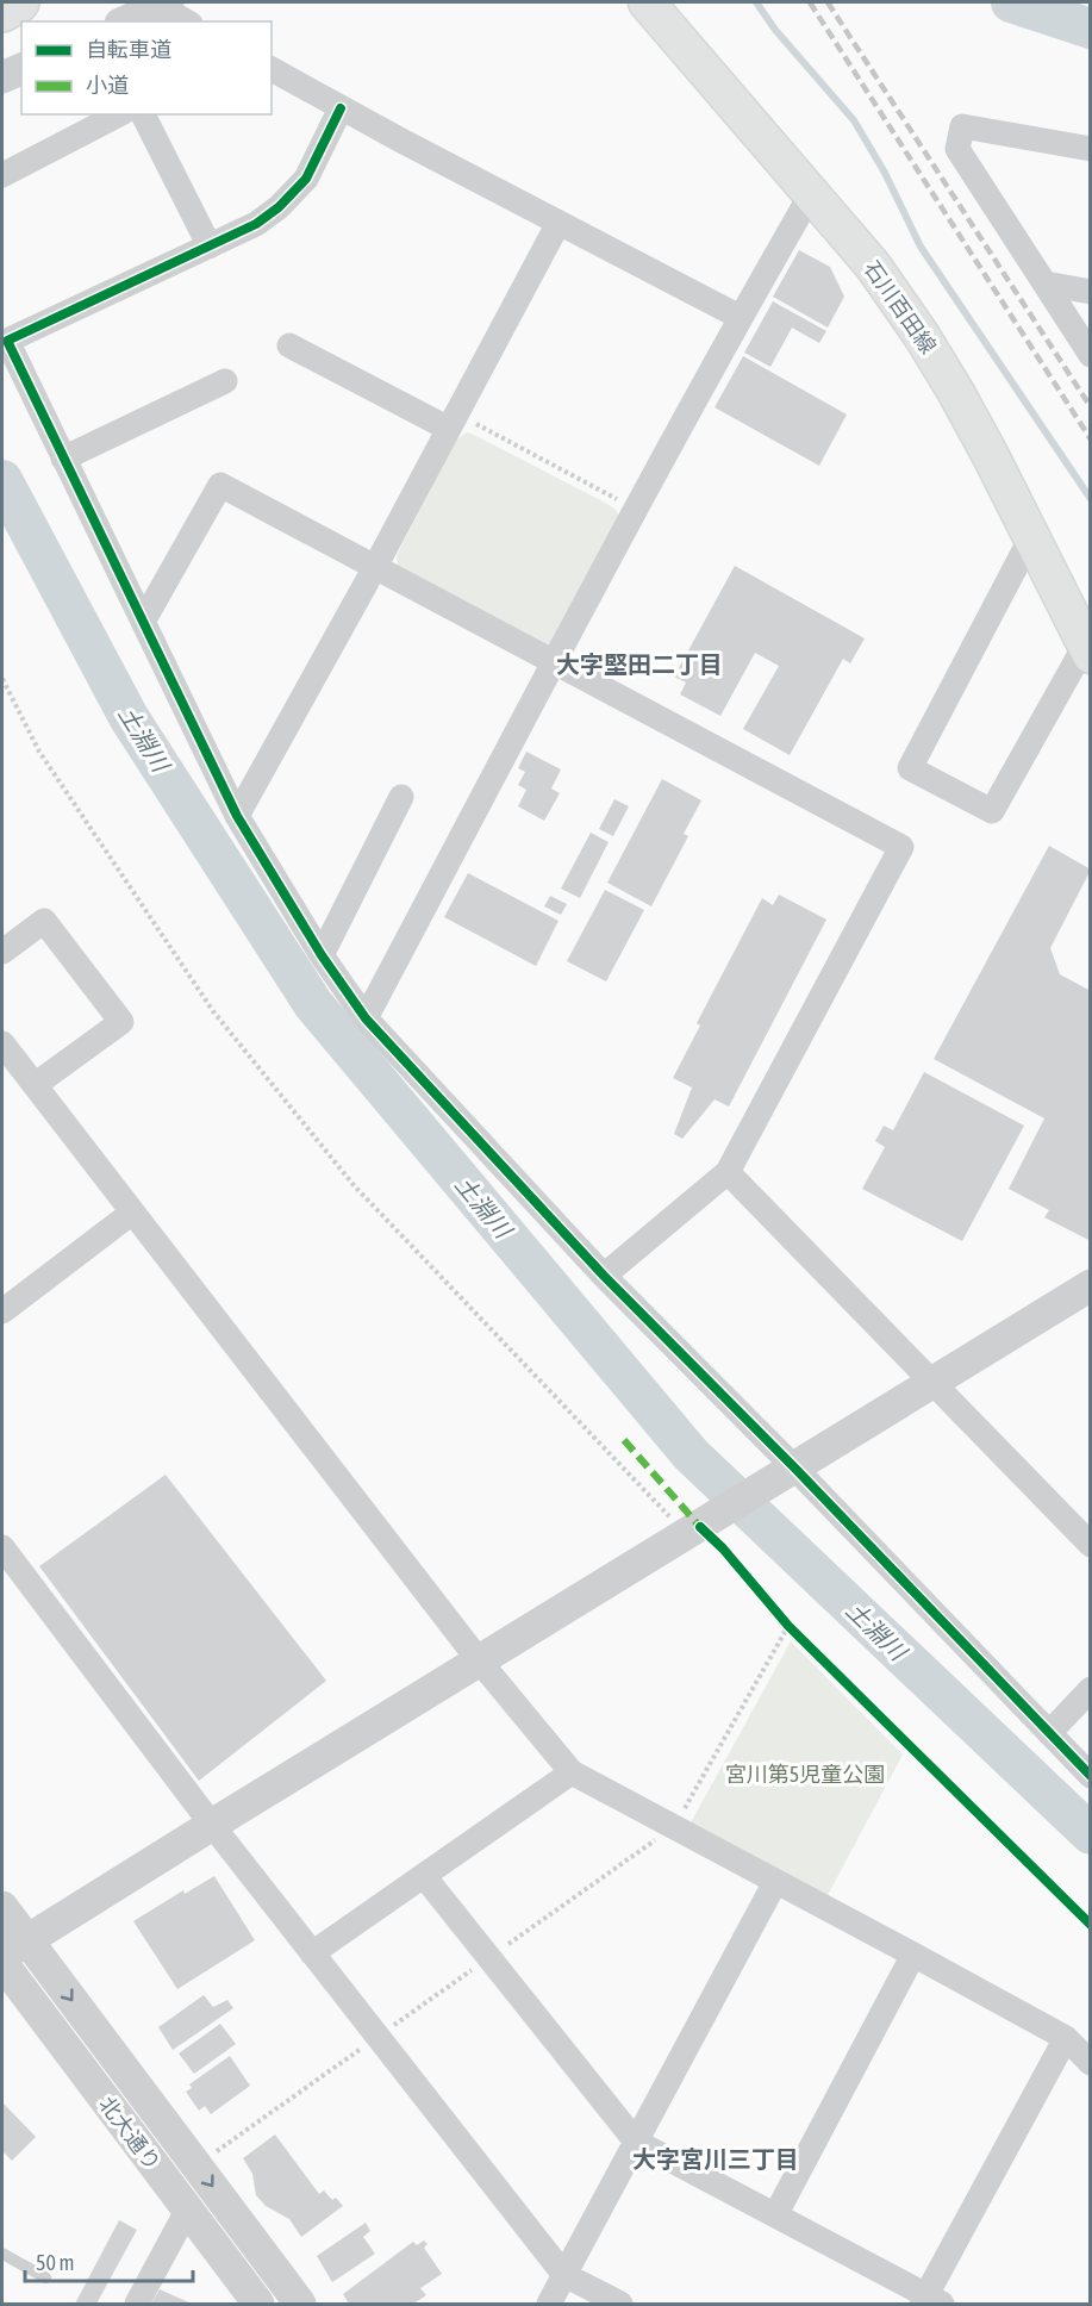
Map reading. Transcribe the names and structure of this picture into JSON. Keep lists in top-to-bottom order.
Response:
{
  "streets": {
    "main road": ["石川百田線"],
    "street": ["北大通り"]
  },
  "districts": ["大字堅田二丁目", "大字宮川三丁目"],
  "water": ["土淵川"],
  "parks": ["宮川第5児童公園"],
  "legend": ["自転車道", "小道"],
  "scale_bar": "50 m"
}
